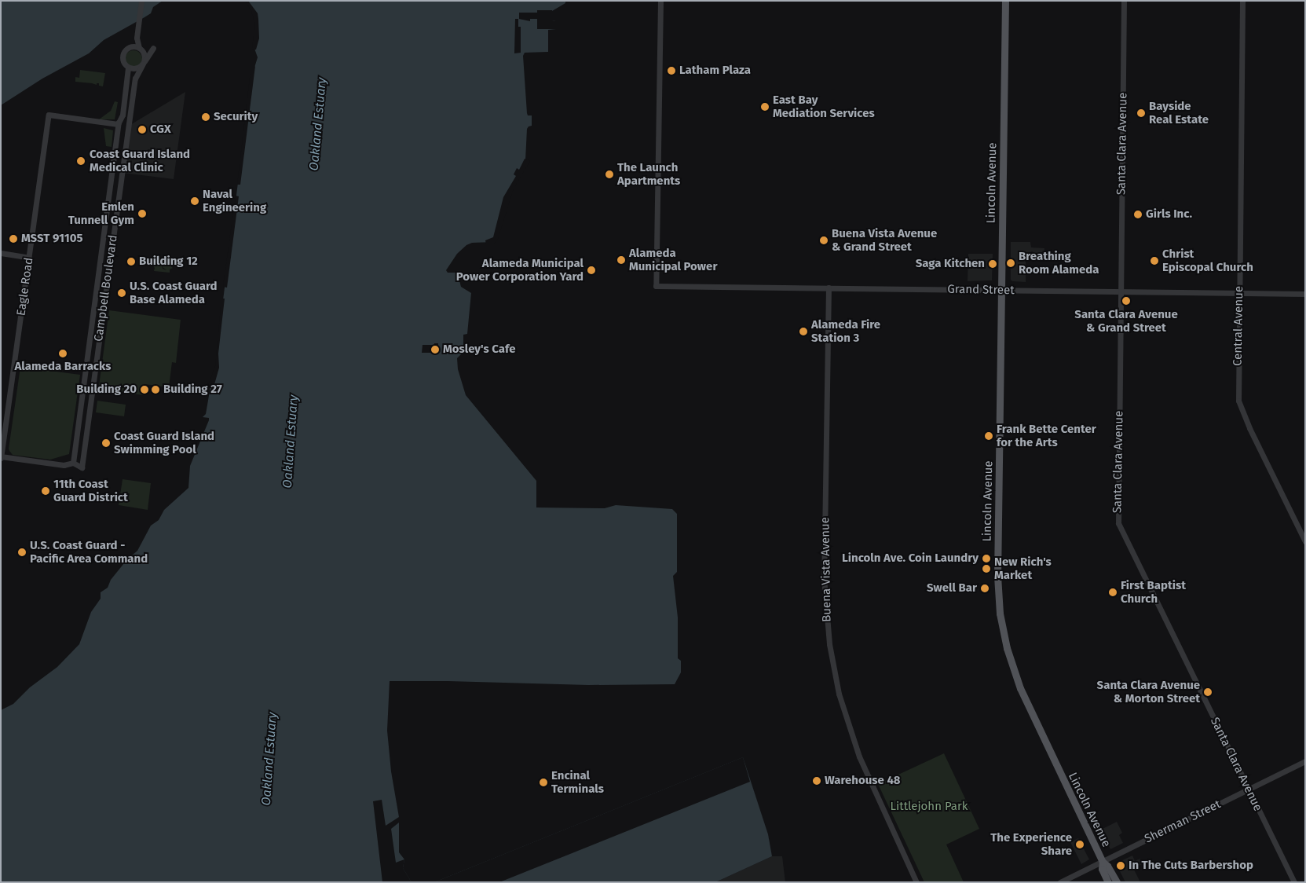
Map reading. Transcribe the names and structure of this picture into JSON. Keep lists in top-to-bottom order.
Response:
{
  "streets": {
    "main road": ["Lincoln Avenue"],
    "street": [
      "Santa Clara Avenue",
      "Eagle Road",
      "Campbell Boulevard",
      "Grand Street",
      "Central Avenue",
      "Buena Vista Avenue",
      "Sherman Street"
    ]
  },
  "crossings": [
    ["Santa Clara Avenue", "Grand Street"],
    ["Santa Clara Avenue", "Sherman Street"],
    ["Lincoln Avenue", "Grand Street"],
    ["Lincoln Avenue", "Sherman Street"],
    ["Eagle Road", "Campbell Boulevard"],
    ["Grand Street", "Central Avenue"],
    ["Grand Street", "Buena Vista Avenue"]
  ],
  "water": ["Oakland Estuary"],
  "parks": ["Littlejohn Park"],
  "places": [
    "Latham Plaza",
    "East Bay Mediation Services",
    "Bayside Real Estate",
    "Security",
    "CGX",
    "Coast Guard Island Medical Clinic",
    "The Launch Apartments",
    "Naval Engineering",
    "Emlen Tunnell Gym",
    "Girls Inc.",
    "MSST 91105",
    "Buena Vista Avenue & Grand Street",
    "Alameda Municipal Power",
    "Christ Episcopal Church",
    "Building 12",
    "Breathing Room Alameda",
    "Saga Kitchen",
    "Alameda Municipal Power Corporation Yard",
    "U.S. Coast Guard Base Alameda",
    "Santa Clara Avenue & Grand Street",
    "Alameda Fire Station 3",
    "Mosley's Cafe",
    "Alameda Barracks",
    "Building 20",
    "Building 27",
    "Frank Bette Center for the Arts",
    "Coast Guard Island Swimming Pool",
    "11th Coast Guard District",
    "U.S. Coast Guard - Pacific Area Command",
    "Lincoln Ave. Coin Laundry",
    "New Rich's Market",
    "Swell Bar",
    "First Baptist Church",
    "Santa Clara Avenue & Morton Street",
    "Warehouse 48",
    "Encinal Terminals",
    "The Experience Share",
    "In The Cuts Barbershop"
  ]
}
